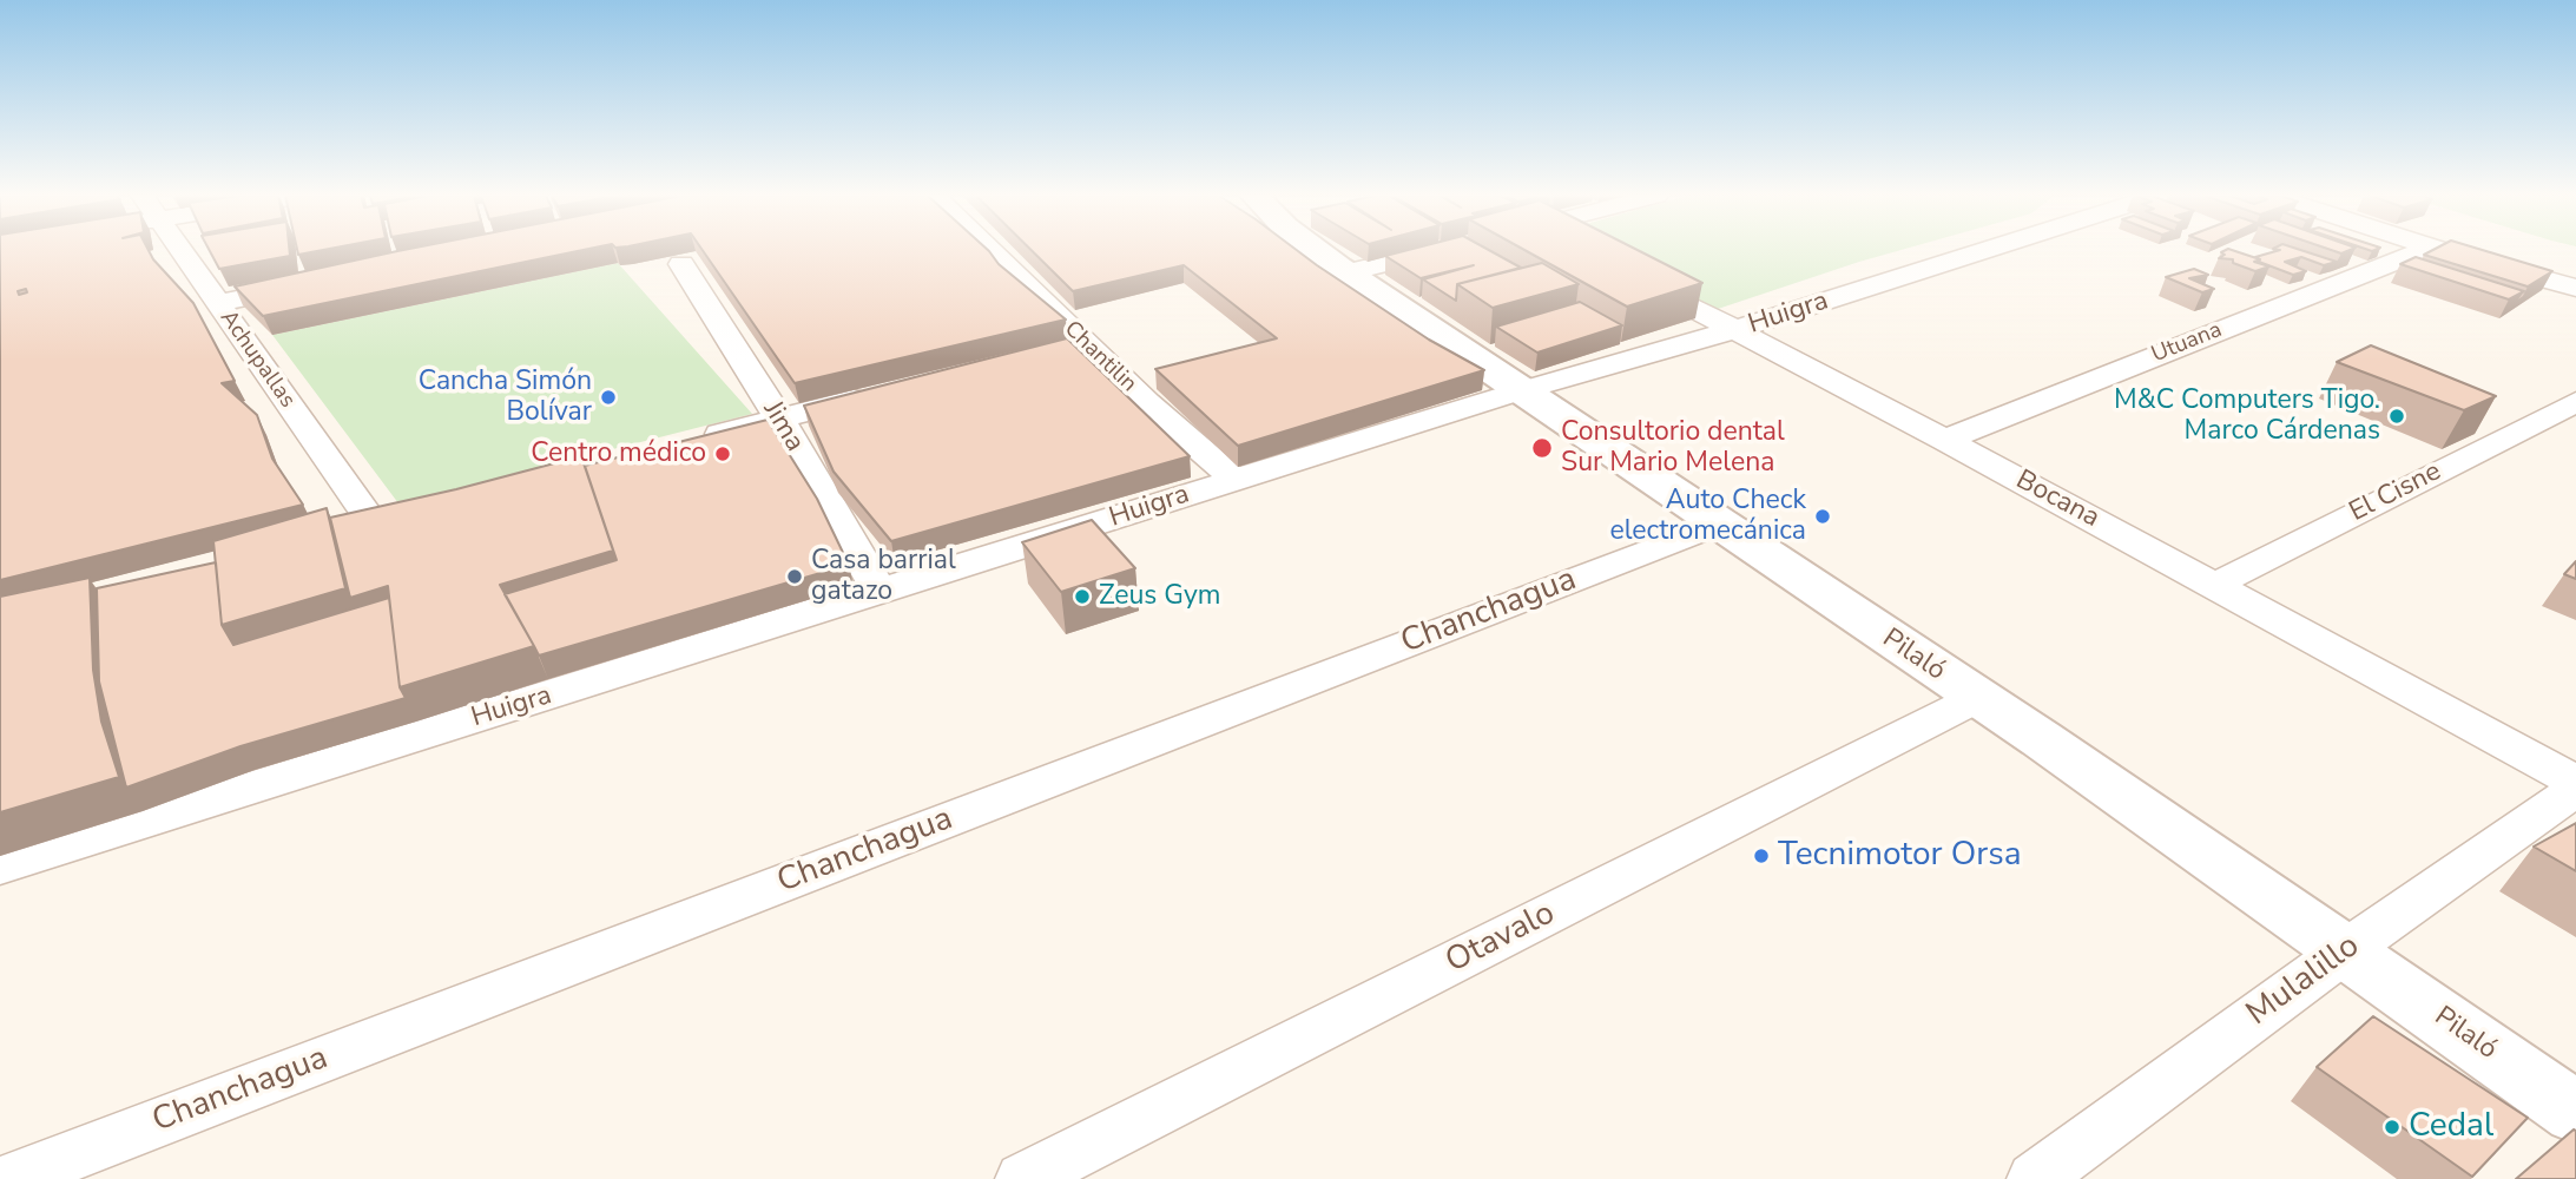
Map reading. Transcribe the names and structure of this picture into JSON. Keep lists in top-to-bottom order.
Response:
{
  "streets": {
    "street": [
      "Huigra",
      "Utuana",
      "Chantilin",
      "Achupallas",
      "Jima",
      "El Cisne",
      "Bocana",
      "Chanchagua",
      "Pilaló",
      "Otavalo",
      "Mulalillo"
    ]
  },
  "crossings": [
    ["Huigra", "Chantilin"],
    ["Huigra", "Jima"],
    ["Huigra", "Bocana"],
    ["Huigra", "Pilaló"],
    ["Utuana", "Bocana"],
    ["El Cisne", "Bocana"],
    ["Chanchagua", "Pilaló"],
    ["Pilaló", "Otavalo"],
    ["Pilaló", "Mulalillo"]
  ],
  "places": [
    "Cancha Simón Bolívar",
    "M&C Computers Tigo. Marco Cárdenas",
    "Consultorio dental Sur Mario Melena",
    "Centro médico",
    "Auto Check electromecánica",
    "Casa barrial gatazo",
    "Zeus Gym",
    "Tecnimotor Orsa",
    "Cedal"
  ]
}
